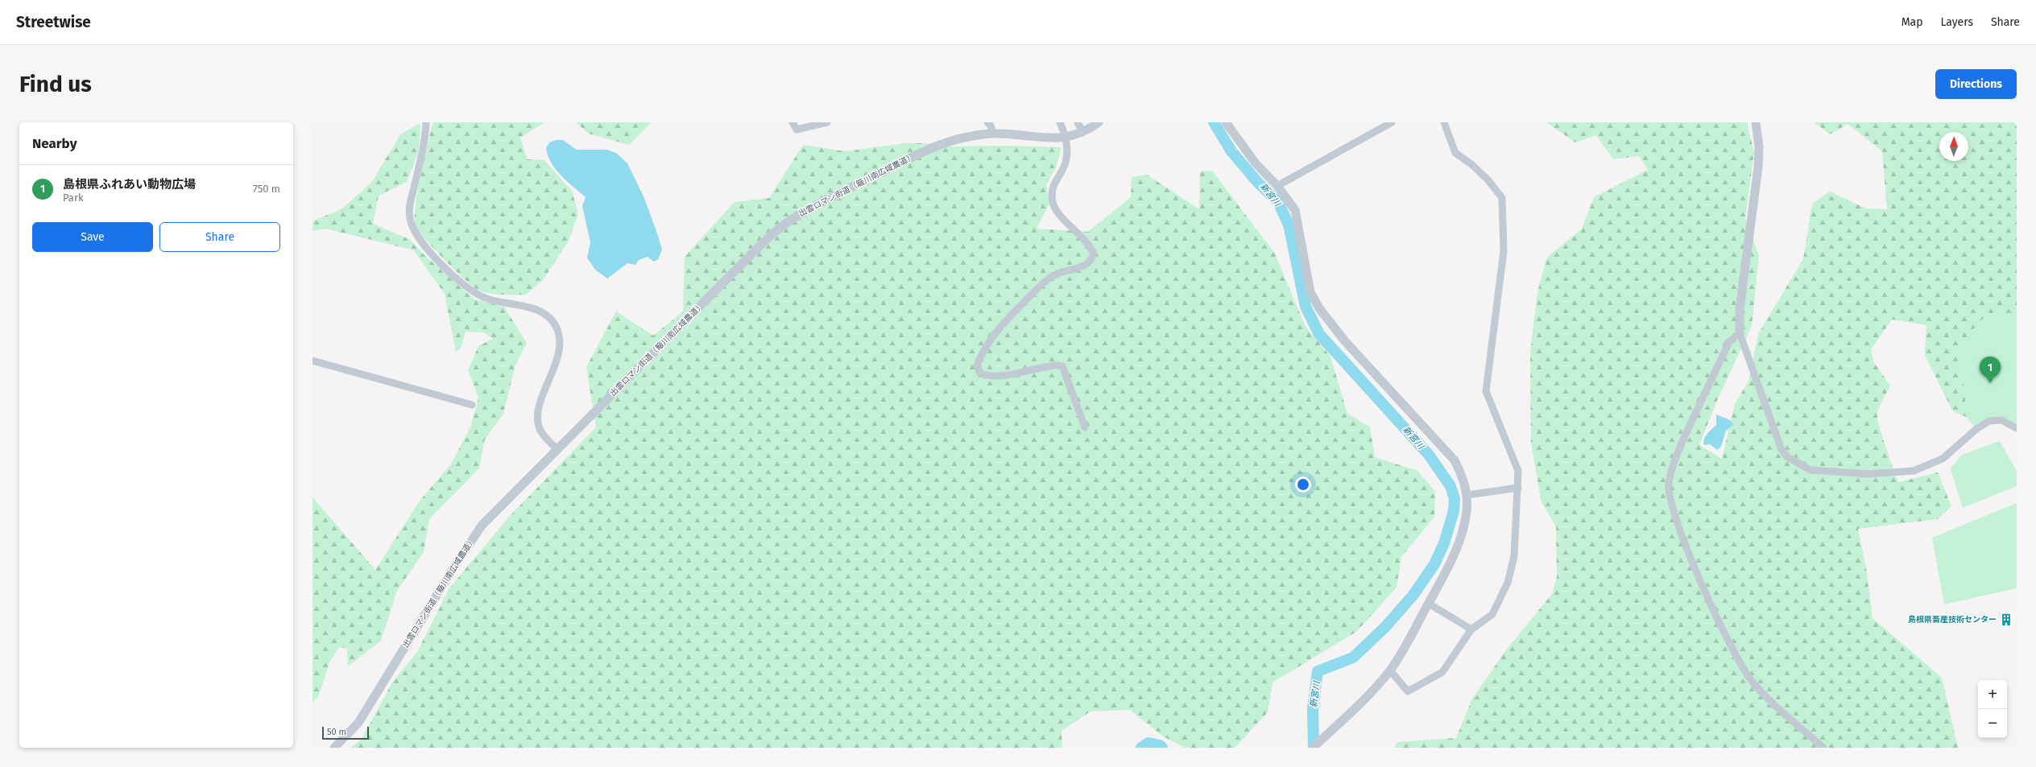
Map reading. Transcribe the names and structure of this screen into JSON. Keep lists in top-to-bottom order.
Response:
{
  "streets": {
    "street": ["出雲ロマン街道（簸川南広域農道）"]
  },
  "water": ["新宮川"],
  "places": {
    "building": ["島根県畜産技術センター"]
  },
  "scale_bar": "50 m",
  "north": "top",
  "page": {
    "header": "Streetwise",
    "nav": ["Map", "Layers", "Share"],
    "buttons": [
      "Directions",
      ["Save", "Share"]
    ],
    "title": "Find us",
    "heading": "Nearby",
    "list": [
      {
        "mark": "1",
        "name": "島根県ふれあい動物広場",
        "note": "Park",
        "value": "750 m"
      }
    ],
    "pins": "1",
    "map_buttons": ["+", "−"],
    "scale": "50 m"
  }
}
